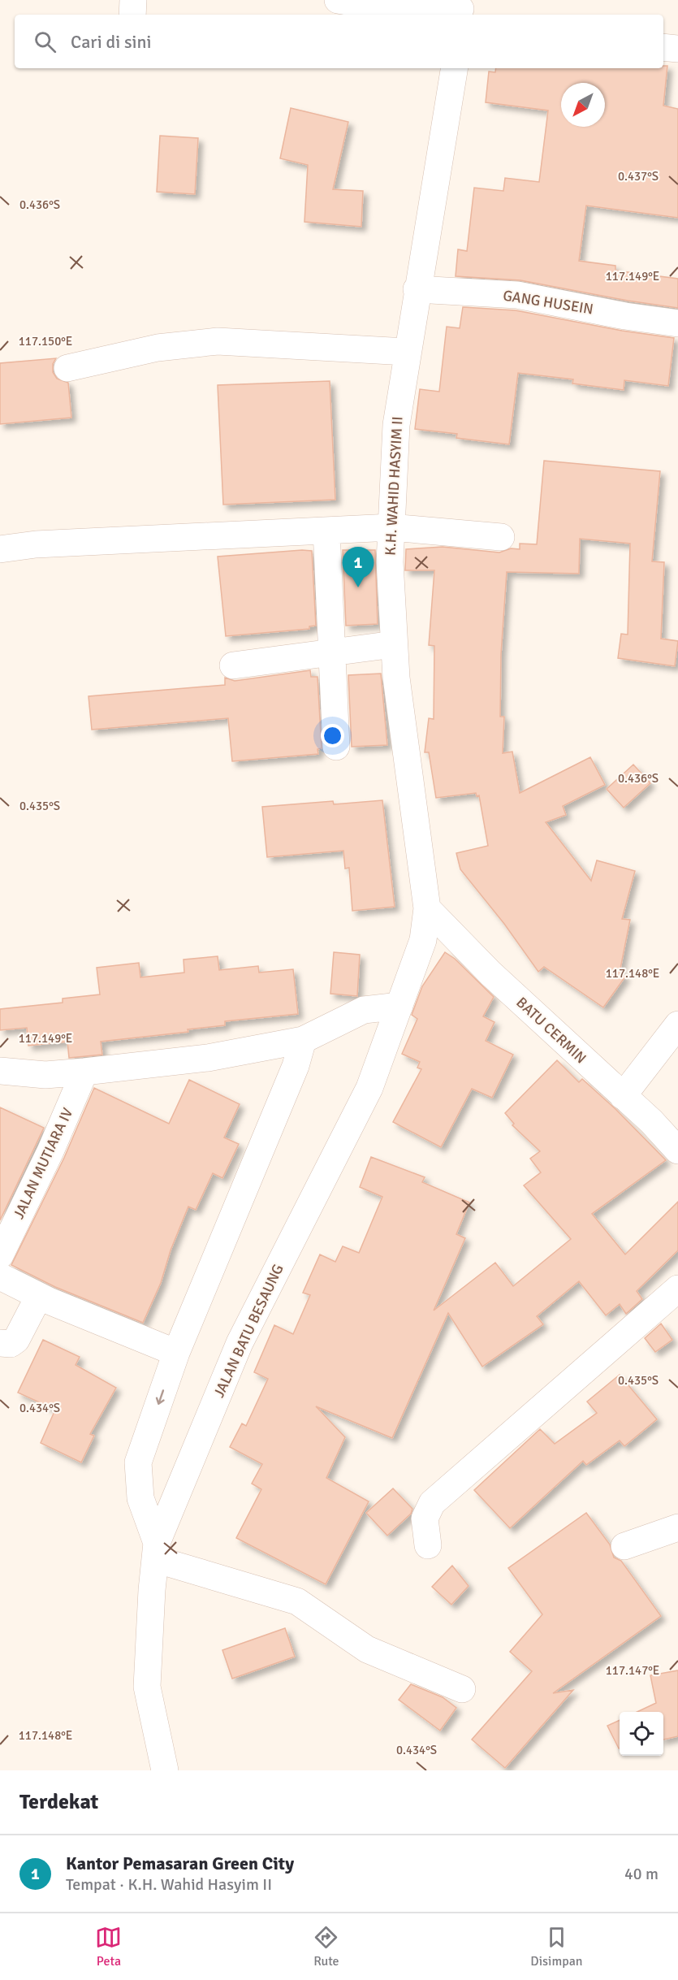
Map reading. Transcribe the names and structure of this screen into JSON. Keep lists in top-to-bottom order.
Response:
{
  "streets": {
    "street": [
      "GANG HUSEIN",
      "K.H. WAHID HASYIM II",
      "BATU CERMIN",
      "JALAN MUTIARA IV",
      "JALAN BATU BESAUNG"
    ]
  },
  "crossings": [
    ["GANG HUSEIN", "K.H. WAHID HASYIM II"],
    ["K.H. WAHID HASYIM II", "BATU CERMIN"],
    ["K.H. WAHID HASYIM II", "JALAN BATU BESAUNG"],
    ["BATU CERMIN", "JALAN BATU BESAUNG"]
  ],
  "north": "bottom left",
  "page": {
    "search": "Cari di sini",
    "pins": "1",
    "heading": "Terdekat",
    "list": [
      {
        "mark": "1",
        "name": "Kantor Pemasaran Green City",
        "note": "Tempat · K.H. Wahid Hasyim II",
        "value": "40 m"
      }
    ],
    "nav": ["Peta", "Rute", "Disimpan"]
  },
  "coordinates": [
    "0.437°S",
    "0.436°S",
    "117.149°E",
    "117.150°E",
    "0.435°S",
    "117.148°E",
    "0.434°S",
    "117.147°E"
  ]
}
